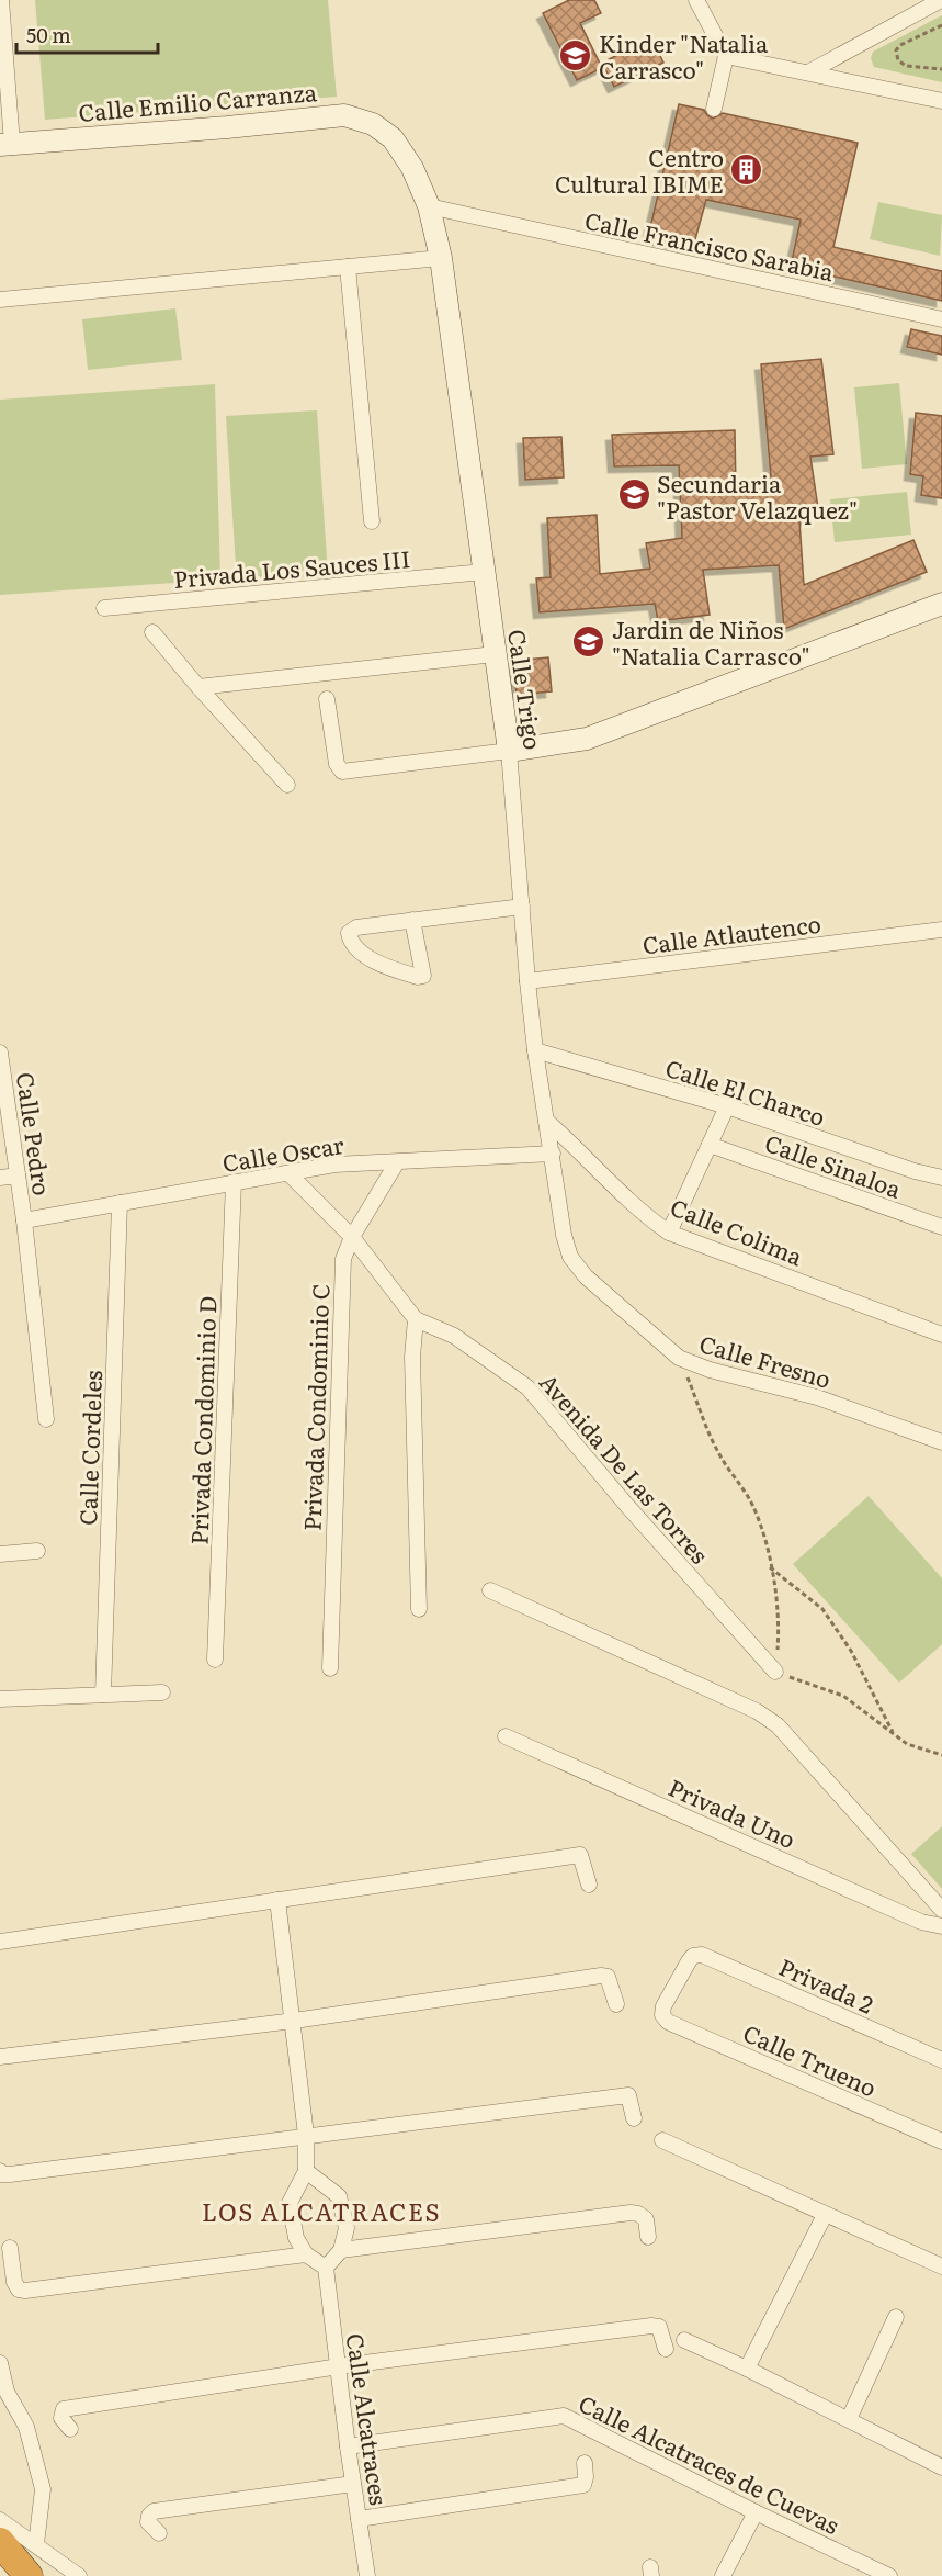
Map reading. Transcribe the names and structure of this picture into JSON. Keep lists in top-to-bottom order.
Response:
{
  "streets": {
    "street": [
      "Calle Emilio Carranza",
      "Calle Francisco Sarabia",
      "Privada Los Sauces III",
      "Calle Trigo",
      "Calle Atlautenco",
      "Calle El Charco",
      "Calle Pedro",
      "Calle Oscar",
      "Calle Sinaloa",
      "Calle Colima",
      "Calle Fresno",
      "Privada Condominio C",
      "Privada Condominio D",
      "Calle Cordeles",
      "Avenida De Las Torres",
      "Privada Uno",
      "Privada 2",
      "Calle Trueno",
      "Calle Alcatraces",
      "Calle Alcatraces de Cuevas"
    ]
  },
  "crossings": [
    ["Calle Emilio Carranza", "Calle Trigo"],
    ["Calle Francisco Sarabia", "Calle Trigo"],
    ["Privada Los Sauces III", "Calle Trigo"],
    ["Calle Trigo", "Calle Atlautenco"],
    ["Calle Trigo", "Calle El Charco"],
    ["Calle Trigo", "Calle Oscar"],
    ["Calle Trigo", "Calle Colima"],
    ["Calle Trigo", "Calle Fresno"],
    ["Calle Pedro", "Calle Oscar"],
    ["Calle Oscar", "Privada Condominio C"],
    ["Calle Oscar", "Privada Condominio D"],
    ["Calle Oscar", "Calle Cordeles"],
    ["Calle Oscar", "Avenida De Las Torres"],
    ["Privada Condominio C", "Avenida De Las Torres"],
    ["Privada 2", "Calle Trueno"],
    ["Calle Alcatraces", "Calle Alcatraces de Cuevas"]
  ],
  "districts": ["LOS ALCATRACES"],
  "places": {
    "school or university": ["Kinder \"Natalia Carrasco\"", "Secundaria \"Pastor Velazquez\"", "Jardin de Niños \"Natalia Carrasco\""],
    "building": ["Centro Cultural IBIME"]
  },
  "scale_bar": "50 m"
}
